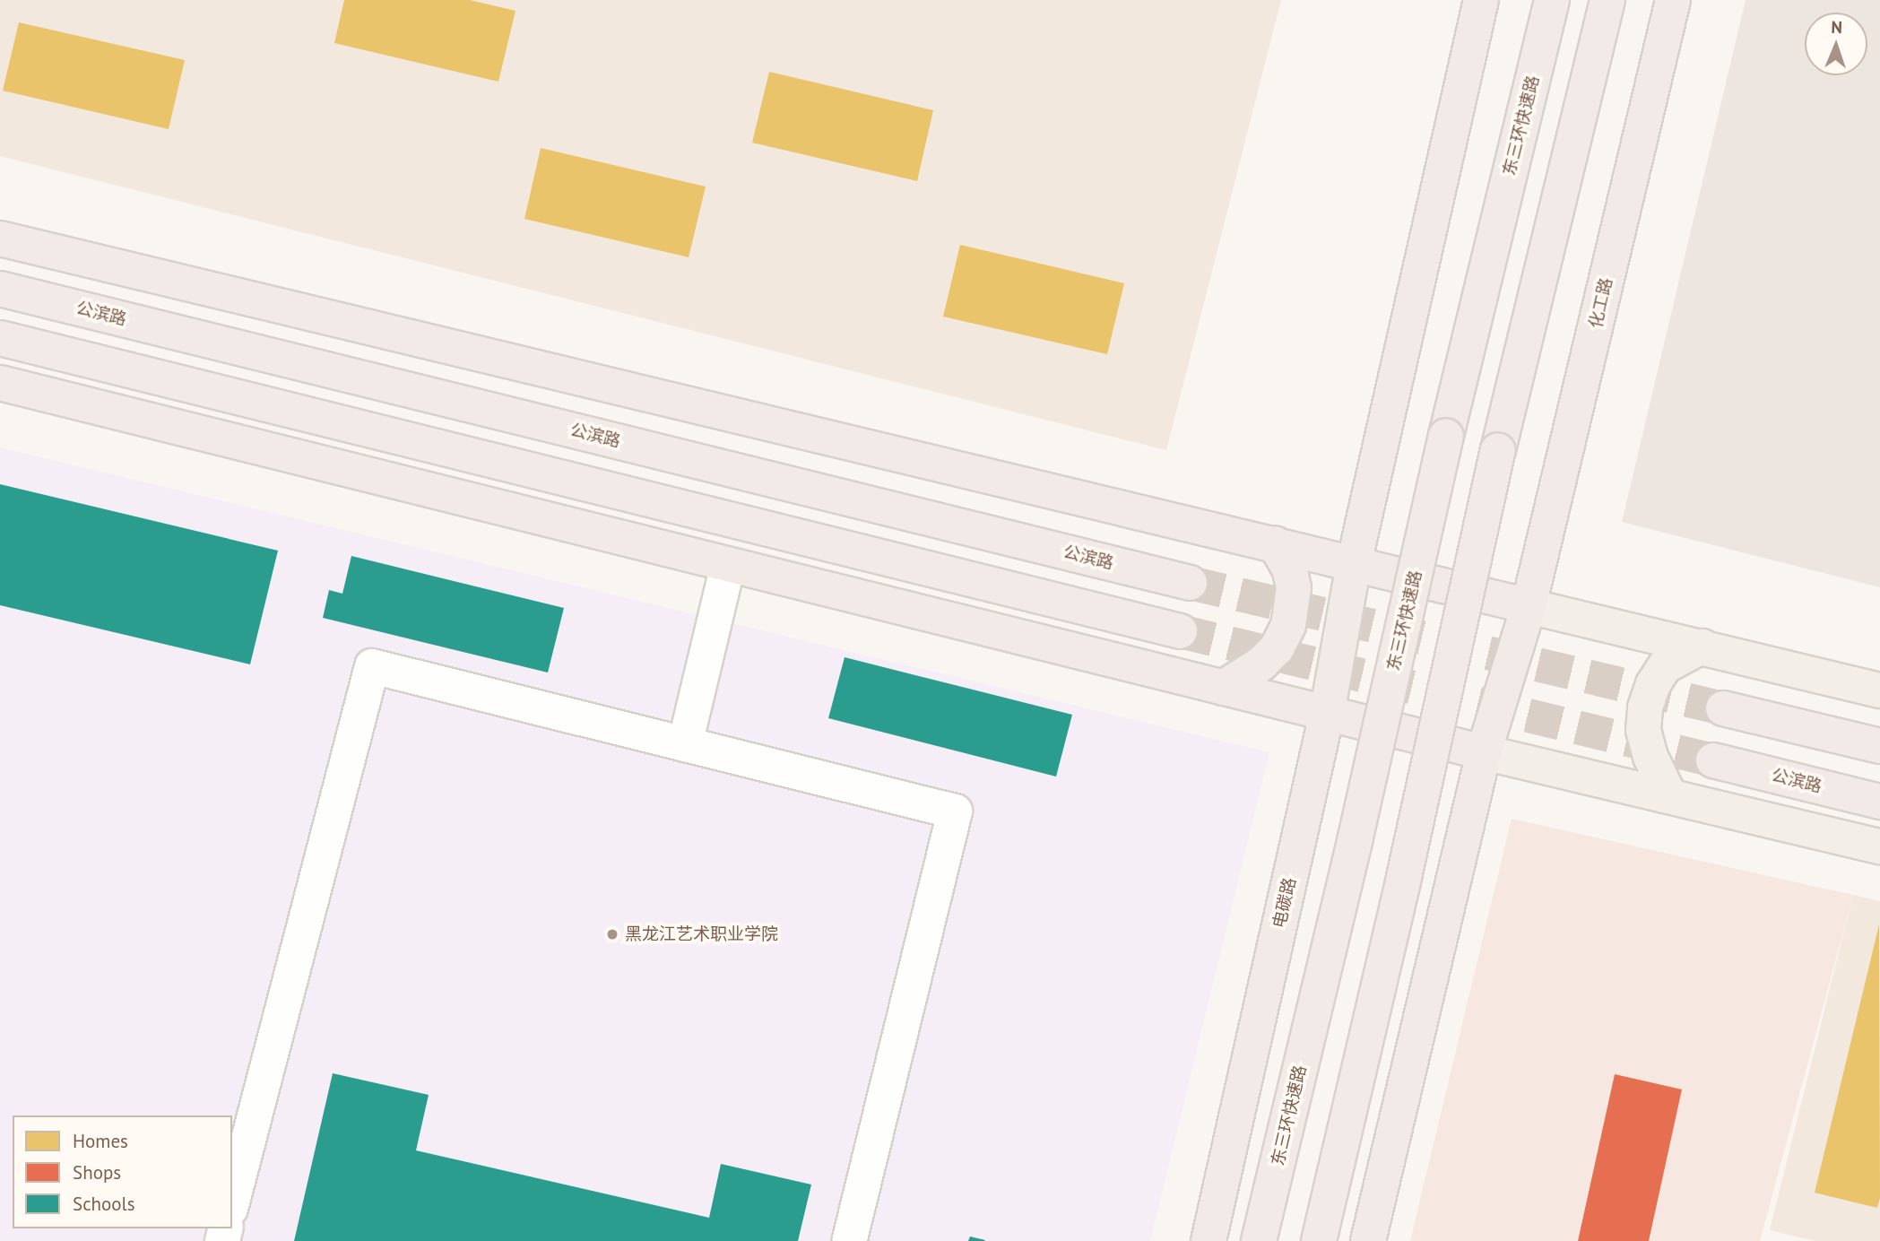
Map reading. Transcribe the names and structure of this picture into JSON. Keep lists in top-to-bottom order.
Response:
{
  "streets": {
    "highway": [
      "东三环快速路",
      "化工路",
      "公滨路",
      "电碳路"
    ]
  },
  "places": ["黑龙江艺术职业学院"],
  "legend": ["Homes", "Shops", "Schools"],
  "north": "top"
}
